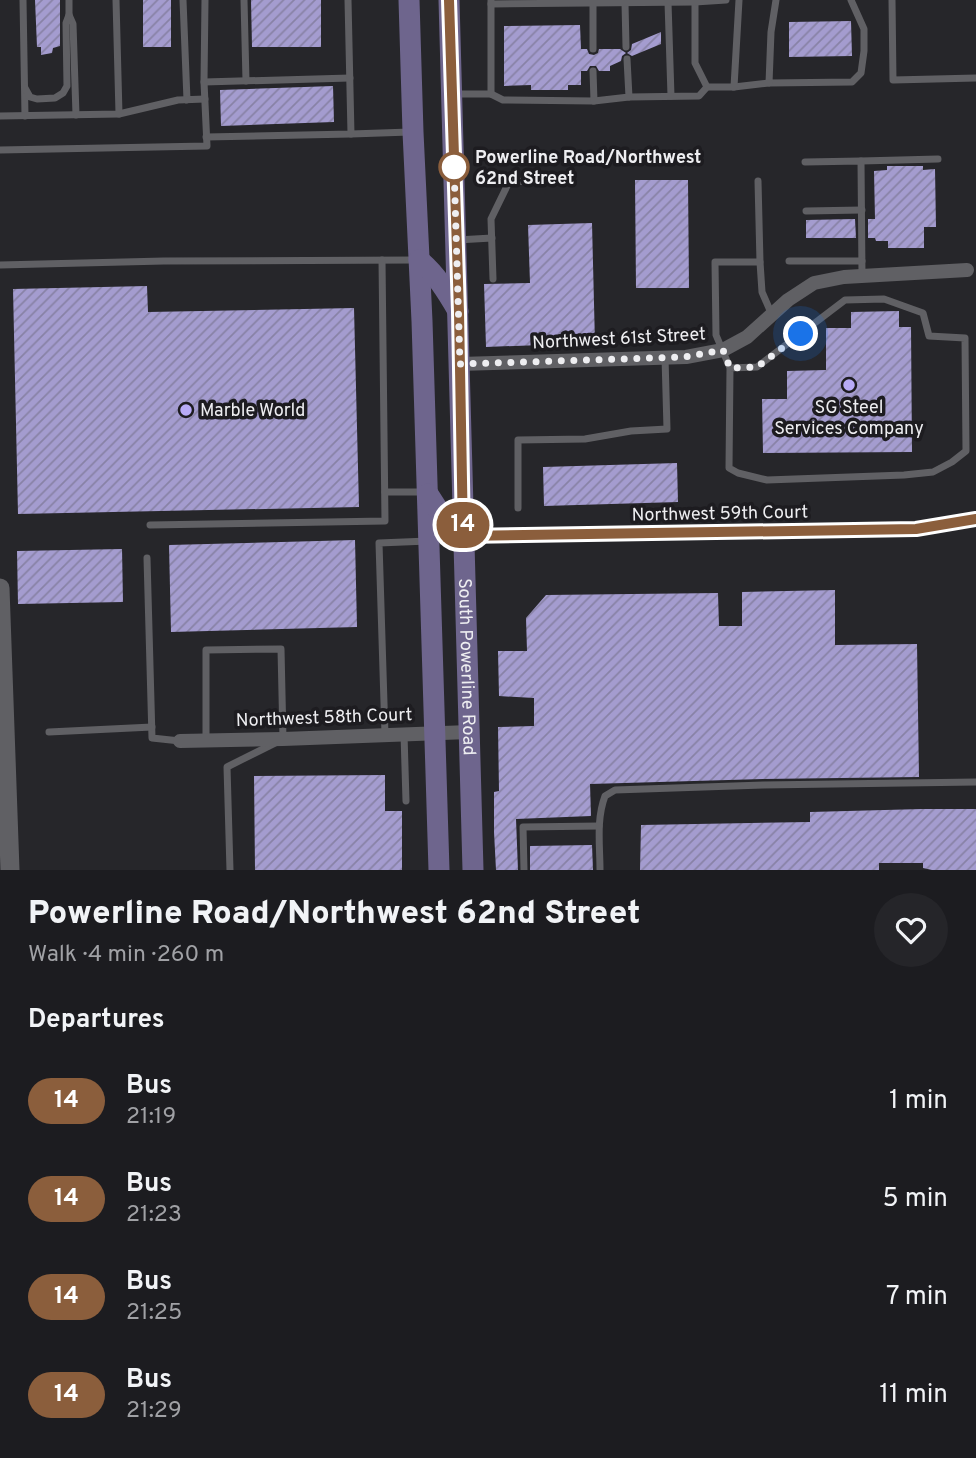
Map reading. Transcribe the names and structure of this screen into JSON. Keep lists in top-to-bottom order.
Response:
{
  "streets": {
    "main road": ["South Powerline Road"],
    "street": ["Northwest 61st Street", "Northwest 59th Court", "Northwest 58th Court"]
  },
  "crossings": [
    ["Northwest 61st Street", "South Powerline Road"],
    ["Northwest 59th Court", "South Powerline Road"],
    ["South Powerline Road", "Northwest 58th Court"]
  ],
  "places": ["Powerline Road/Northwest 62nd Street", "SG Steel Services Company", "Marble World"],
  "lines": ["bus line 14"],
  "page": {
    "on_map": "14",
    "heading": [
      ["Powerline Road/Northwest 62nd Street", "Walk · 4 min · 260 m"],
      "Departures"
    ],
    "list": [
      {
        "mark": "14",
        "name": "Bus",
        "note": "21:19",
        "value": "1 min"
      },
      {
        "mark": "14",
        "name": "Bus",
        "note": "21:23",
        "value": "5 min"
      },
      {
        "mark": "14",
        "name": "Bus",
        "note": "21:25",
        "value": "7 min"
      },
      {
        "mark": "14",
        "name": "Bus",
        "note": "21:29",
        "value": "11 min"
      }
    ]
  }
}
